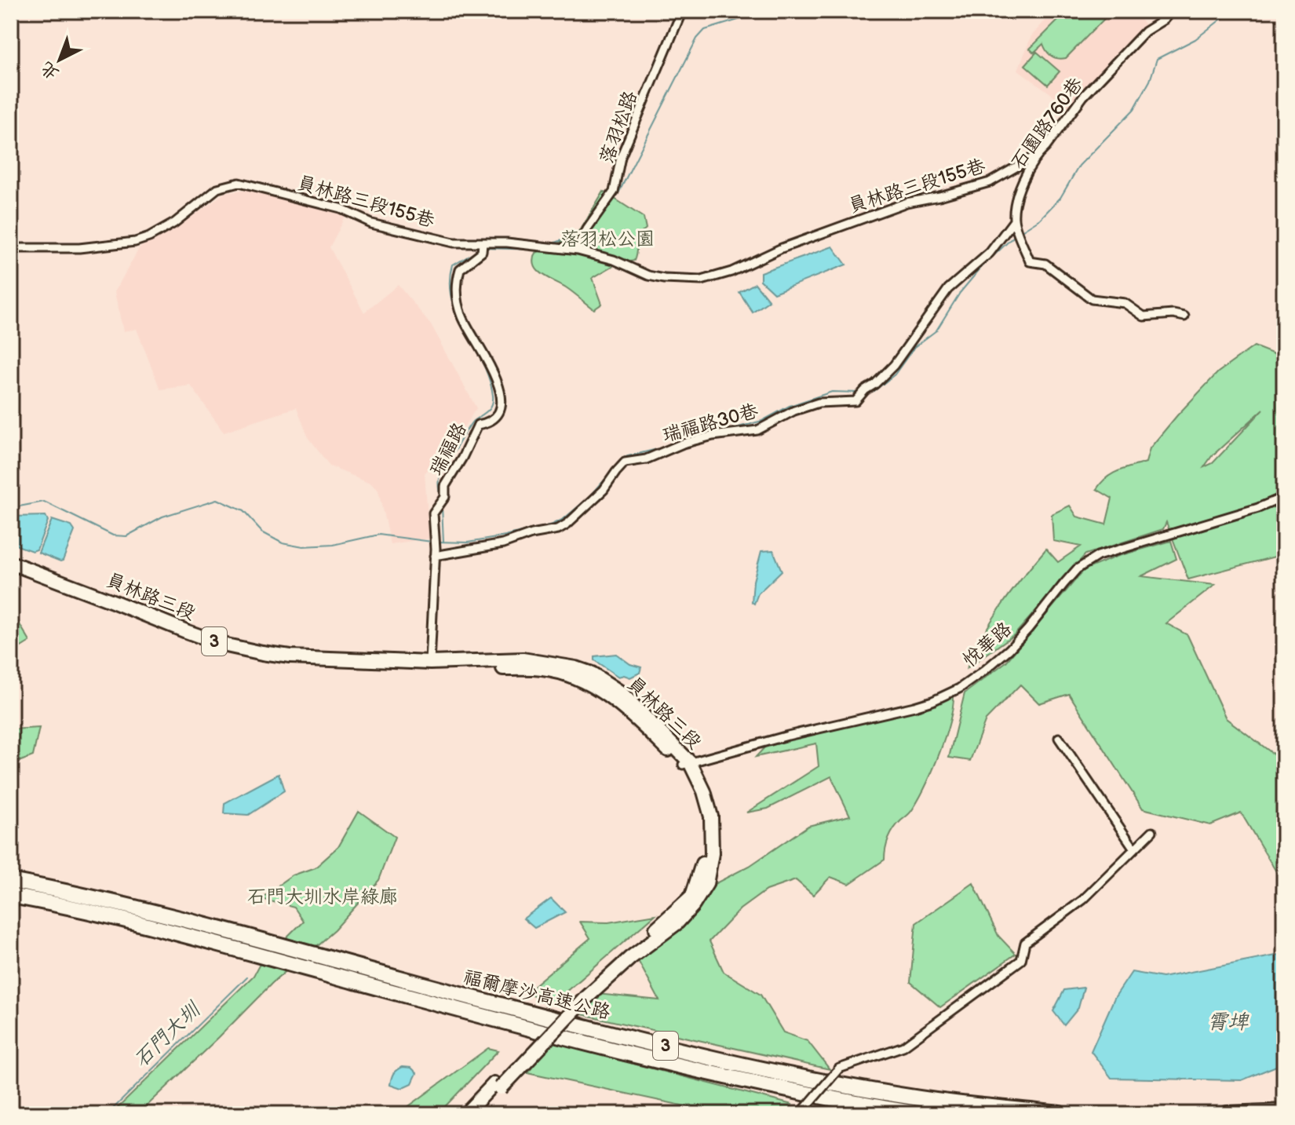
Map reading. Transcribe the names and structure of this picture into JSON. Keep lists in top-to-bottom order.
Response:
{
  "streets": {
    "highway": ["3", "福爾摩沙高速公路"],
    "main road": ["員林路三段"],
    "street": [
      "石園路760巷",
      "落羽松路",
      "員林路三段155巷",
      "瑞福路30巷",
      "瑞福路",
      "悅華路"
    ]
  },
  "crossings": [
    ["石園路760巷", "員林路三段155巷"],
    ["石園路760巷", "瑞福路30巷"],
    ["落羽松路", "員林路三段155巷"],
    ["員林路三段155巷", "瑞福路"],
    ["瑞福路30巷", "瑞福路"],
    ["瑞福路", "員林路三段"],
    ["員林路三段", "悅華路"]
  ],
  "water": ["霄埤", "石門大圳"],
  "parks": ["落羽松公園", "石門大圳水岸綠廊"],
  "north": "bottom left"
}
